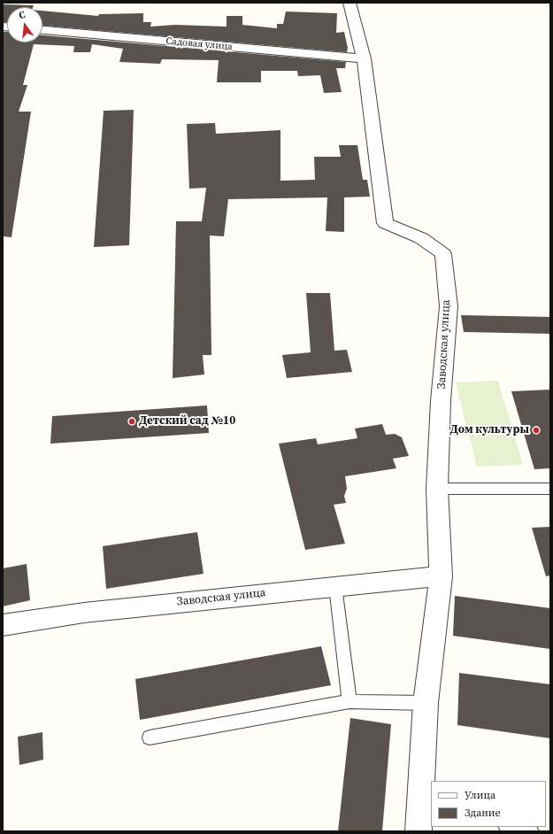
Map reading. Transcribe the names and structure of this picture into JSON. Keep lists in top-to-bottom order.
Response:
{
  "streets": {
    "street": ["Садовая улица", "Заводская улица"]
  },
  "crossings": [
    ["Садовая улица", "Заводская улица"]
  ],
  "places": ["Детский сад №10", "Дом культуры"],
  "legend": ["Улица", "Здание"],
  "north": "top"
}
